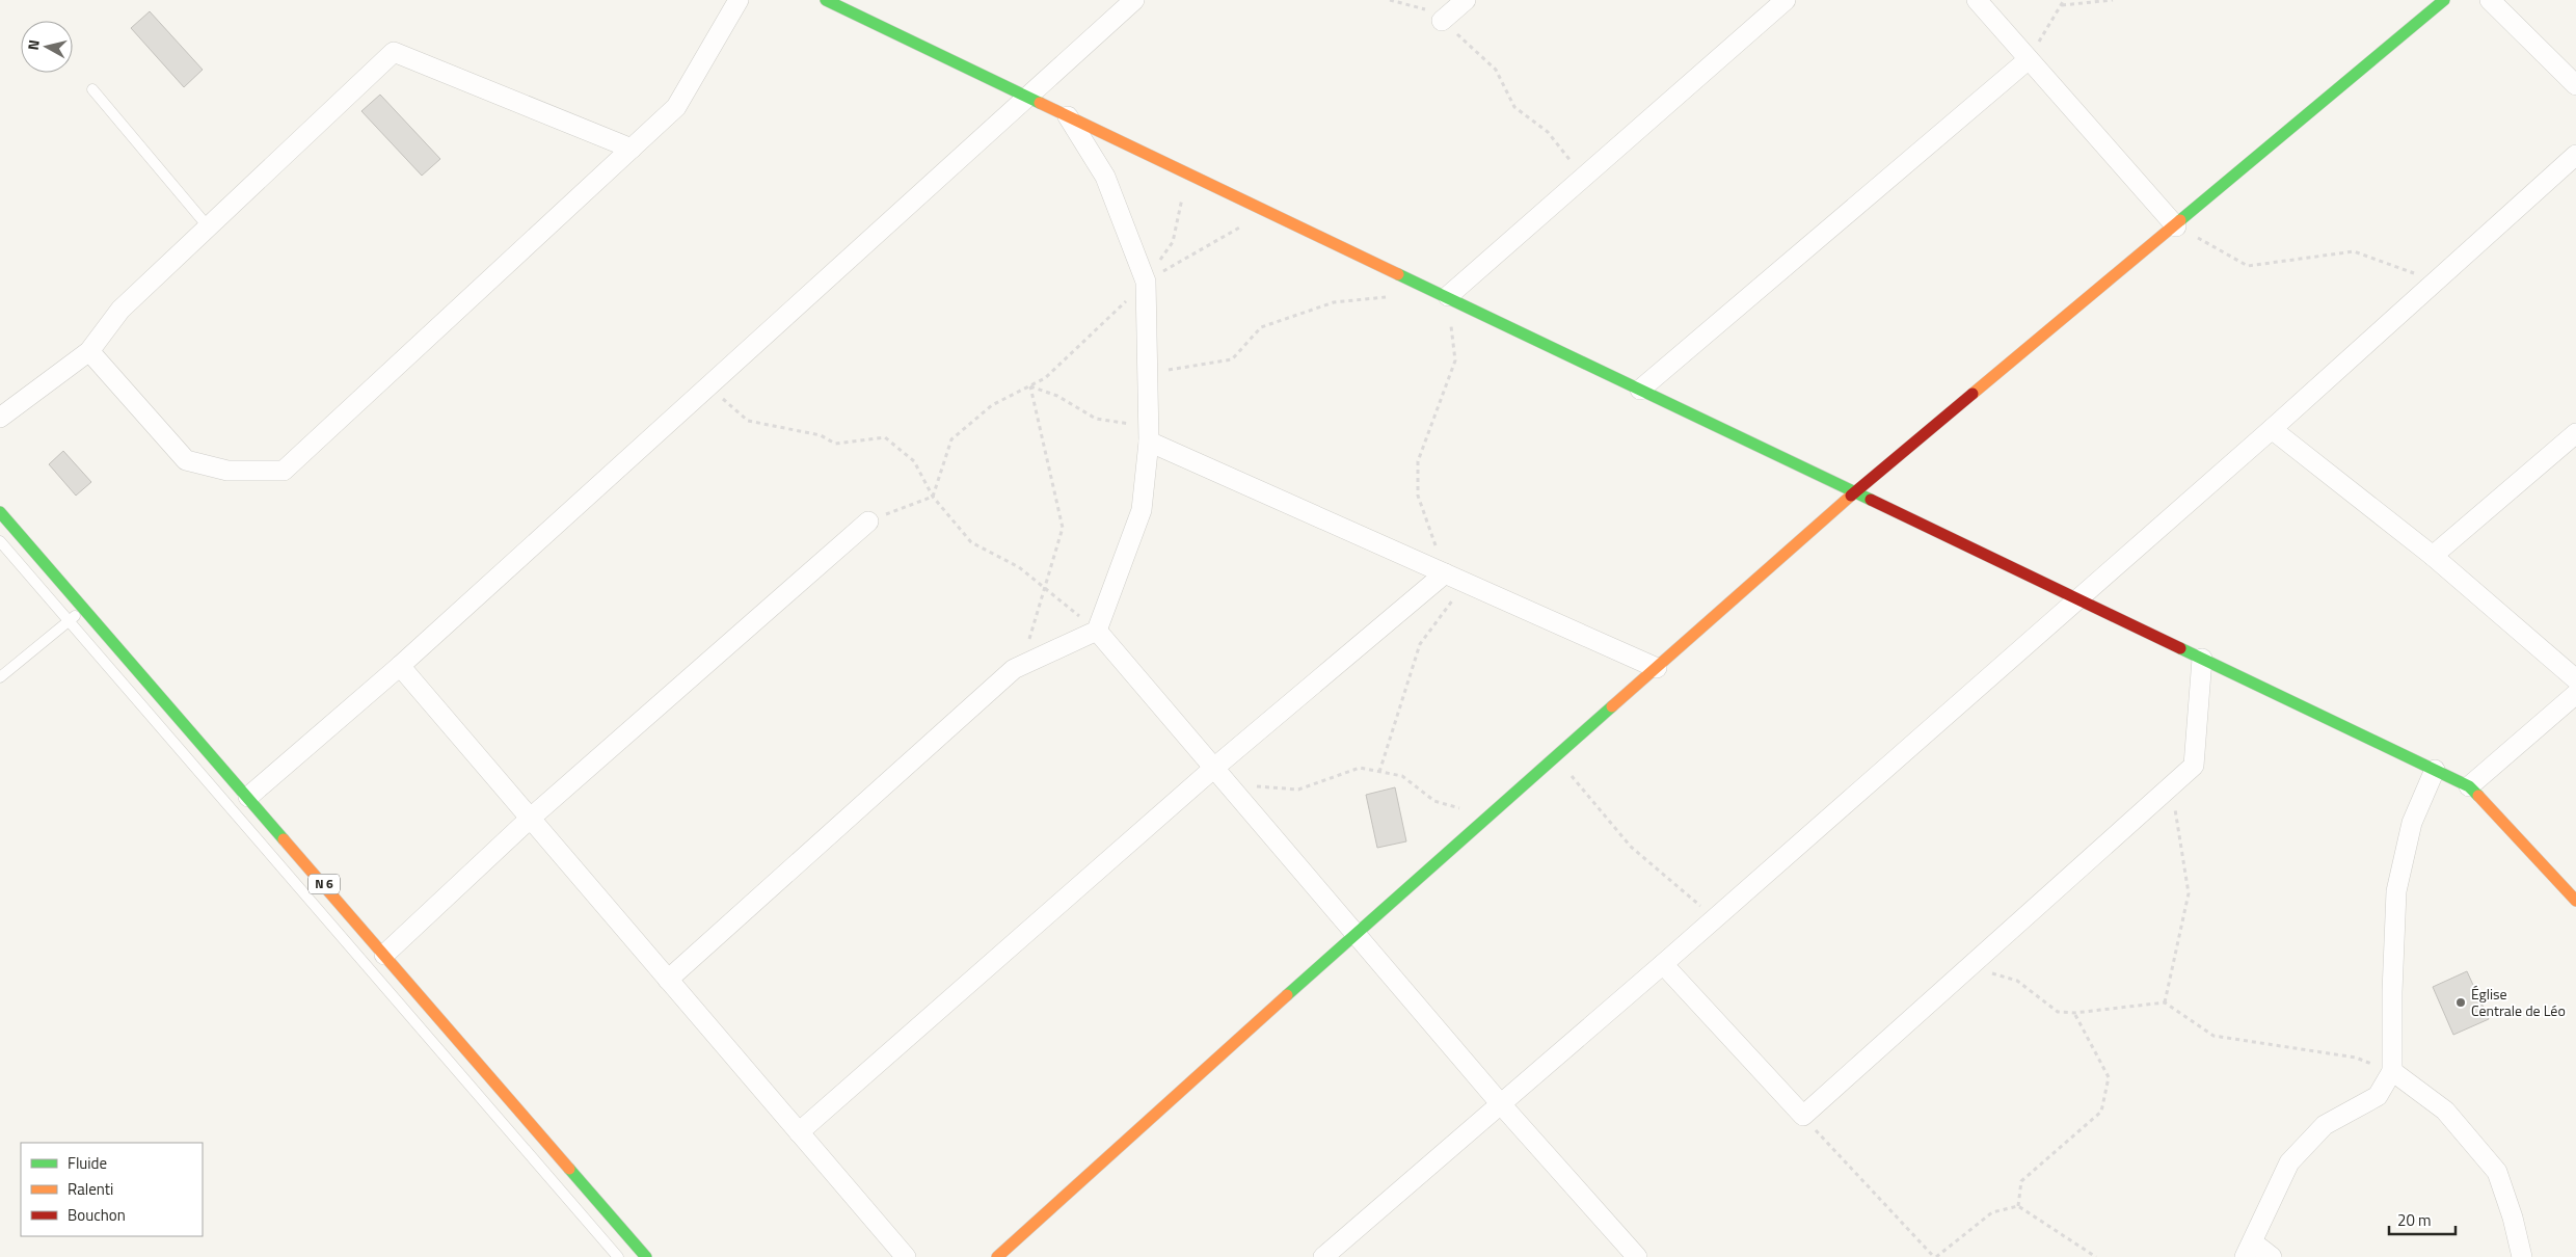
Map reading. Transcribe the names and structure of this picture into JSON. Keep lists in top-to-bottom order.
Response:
{
  "streets": {
    "street": ["N 6"]
  },
  "places": ["Église Centrale de Léo"],
  "legend": ["Fluide", "Ralenti", "Bouchon"],
  "scale_bar": "20 m",
  "north": "left"
}
